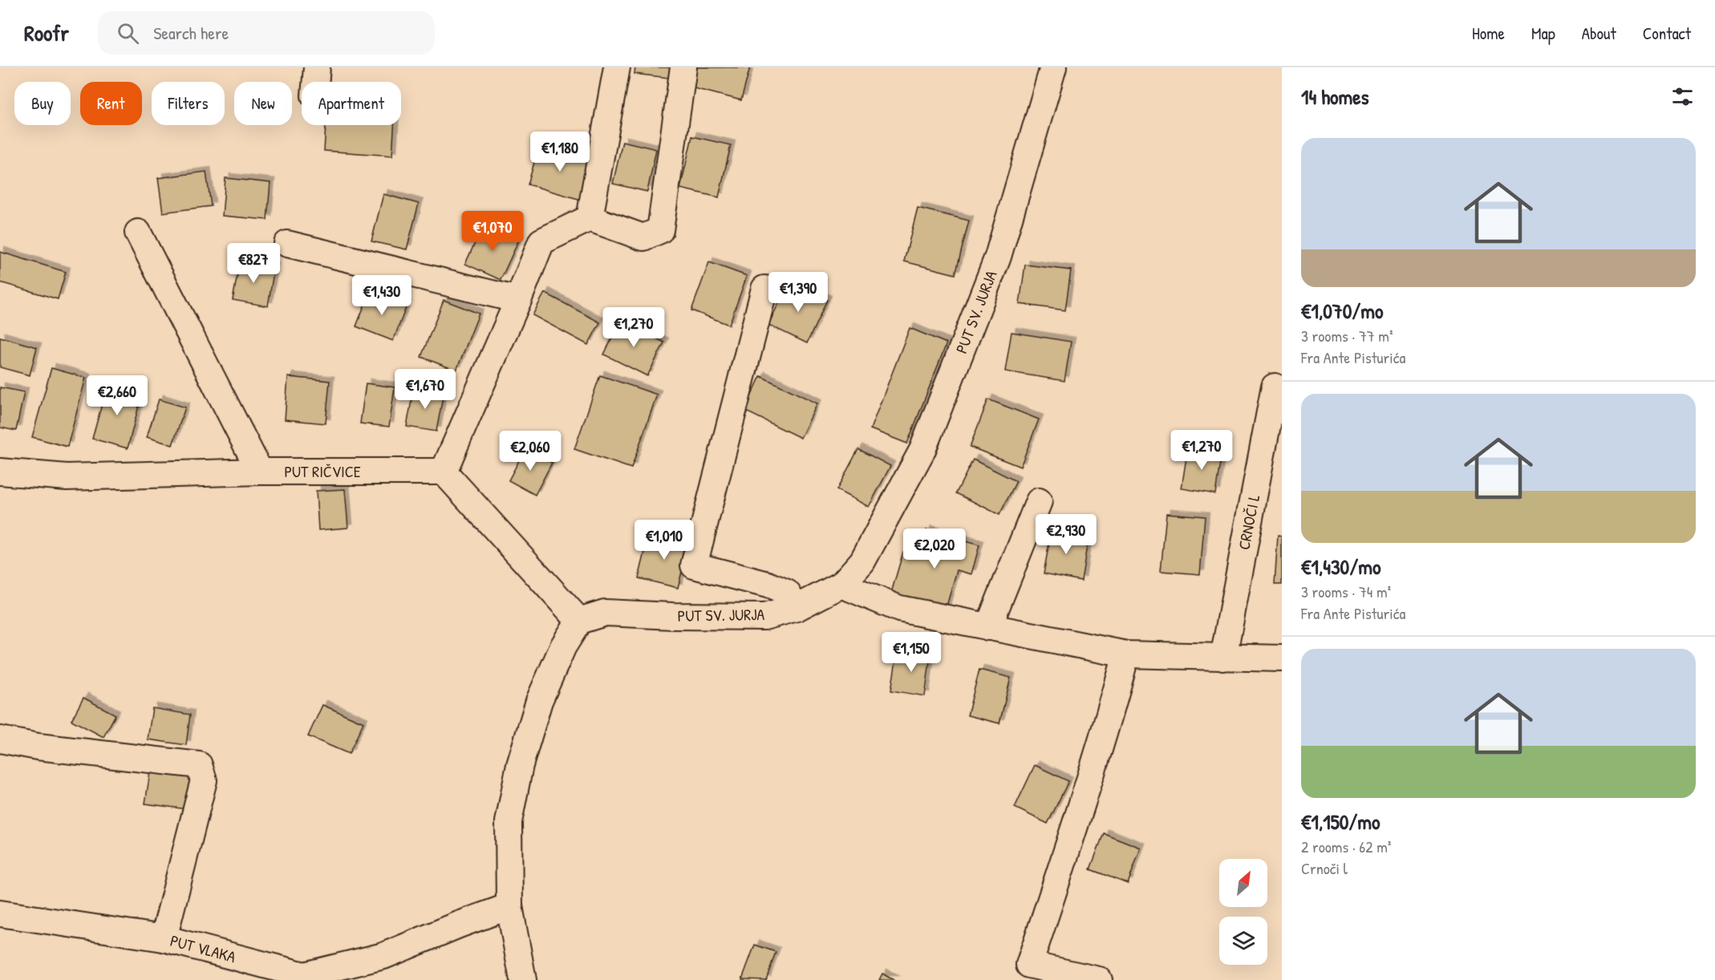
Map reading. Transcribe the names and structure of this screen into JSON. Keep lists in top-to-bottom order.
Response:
{
  "streets": {
    "street": [
      "PUT SV. JURJA",
      "PUT RIČVICE",
      "CRNOČI L",
      "PUT VLAKA"
    ]
  },
  "north": "top right",
  "page": {
    "header": "Roofr",
    "search": "Search here",
    "nav": [
      "Home",
      "Map",
      "About",
      "Contact"
    ],
    "heading": "14 homes",
    "chip": [
      "Buy",
      "Rent",
      "Filters",
      "New",
      "Apartment"
    ],
    "list": [
      {
        "name": "€1,070/mo",
        "note": "3 rooms · 77 m² · Fra Ante Pisturića"
      },
      {
        "name": "€1,430/mo",
        "note": "3 rooms · 74 m² · Fra Ante Pisturića"
      },
      {
        "name": "€1,150/mo",
        "note": "2 rooms · 62 m² · Crnoči l"
      }
    ],
    "price": [
      "€1,180",
      "€1,070",
      "€827",
      "€1,390",
      "€1,430",
      "€1,270",
      "€1,670",
      "€2,660",
      "€1,270",
      "€2,060",
      "€2,930",
      "€1,010",
      "€2,020",
      "€1,150"
    ]
  }
}
